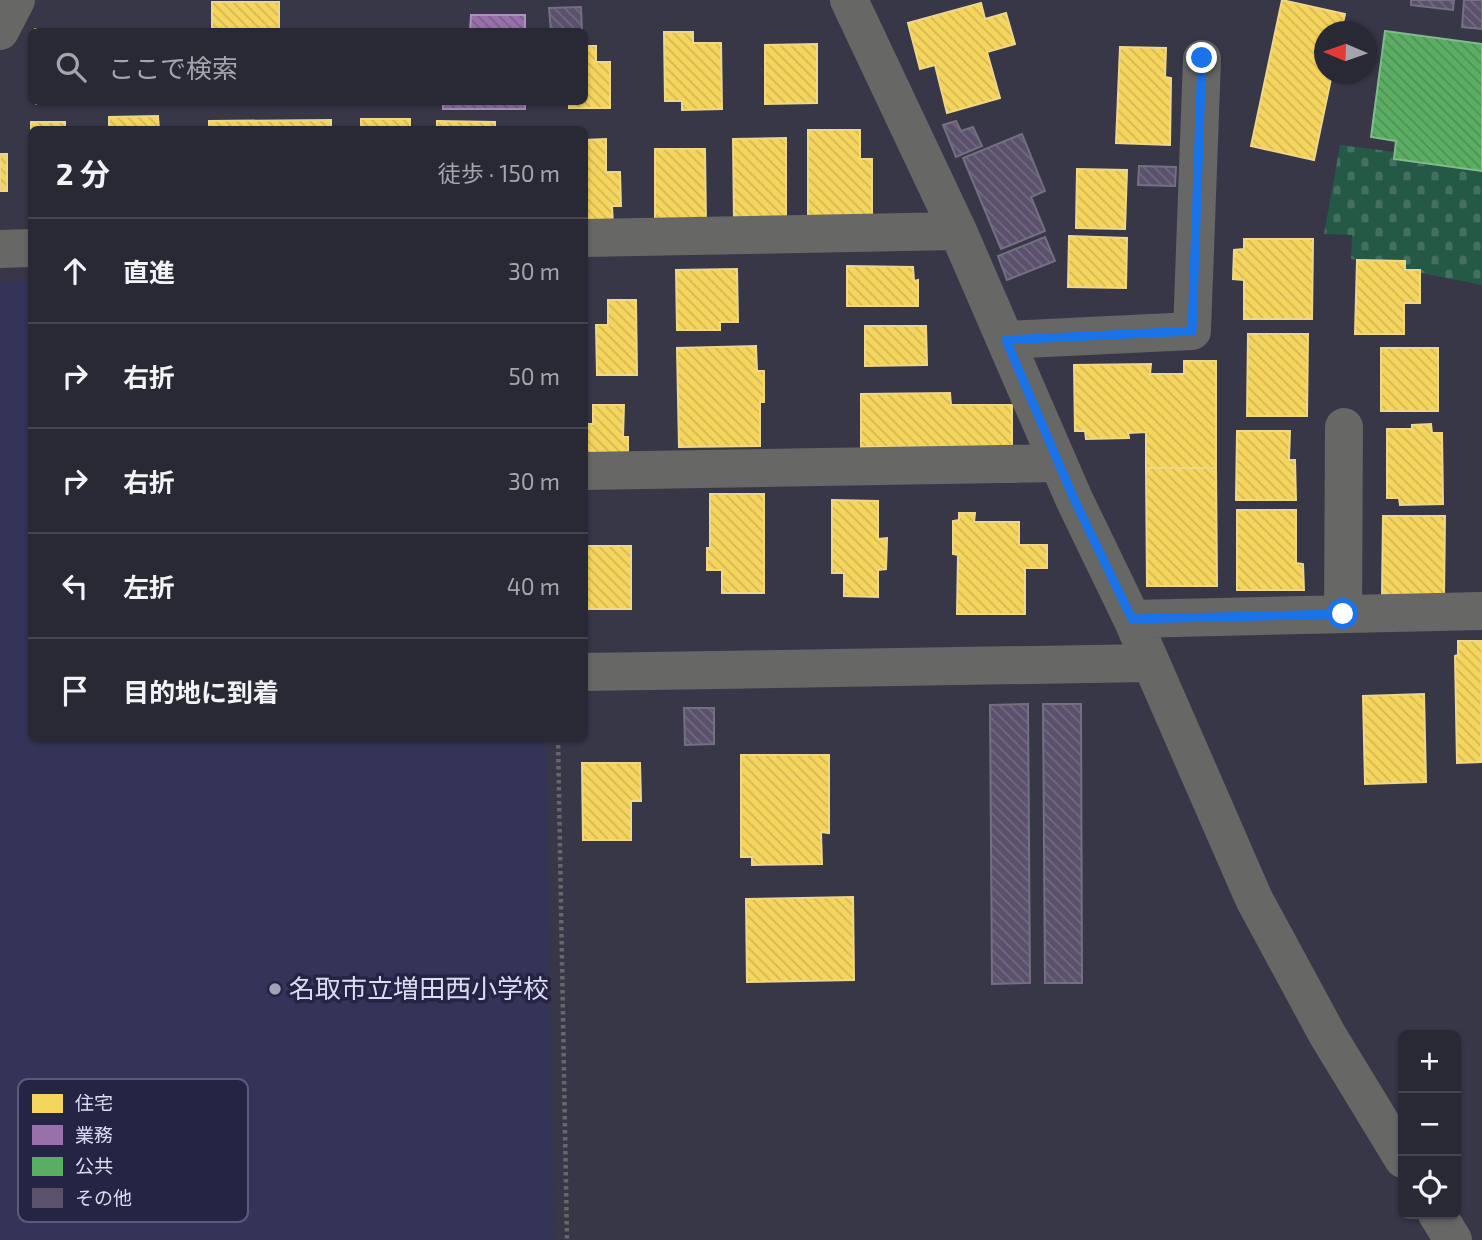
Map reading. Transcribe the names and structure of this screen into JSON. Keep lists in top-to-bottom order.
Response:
{
  "places": ["名取市立増田西小学校"],
  "legend": [
    "住宅",
    "業務",
    "公共",
    "その他"
  ],
  "north": "left",
  "page": {
    "search": "ここで検索",
    "heading": ["2 分", "徒歩 · 150 m"],
    "list": [
      ["直進", "30 m"],
      ["右折", "50 m"],
      ["右折", "30 m"],
      ["左折", "40 m"],
      "目的地に到着"
    ],
    "map_buttons": ["+", "−"]
  }
}
